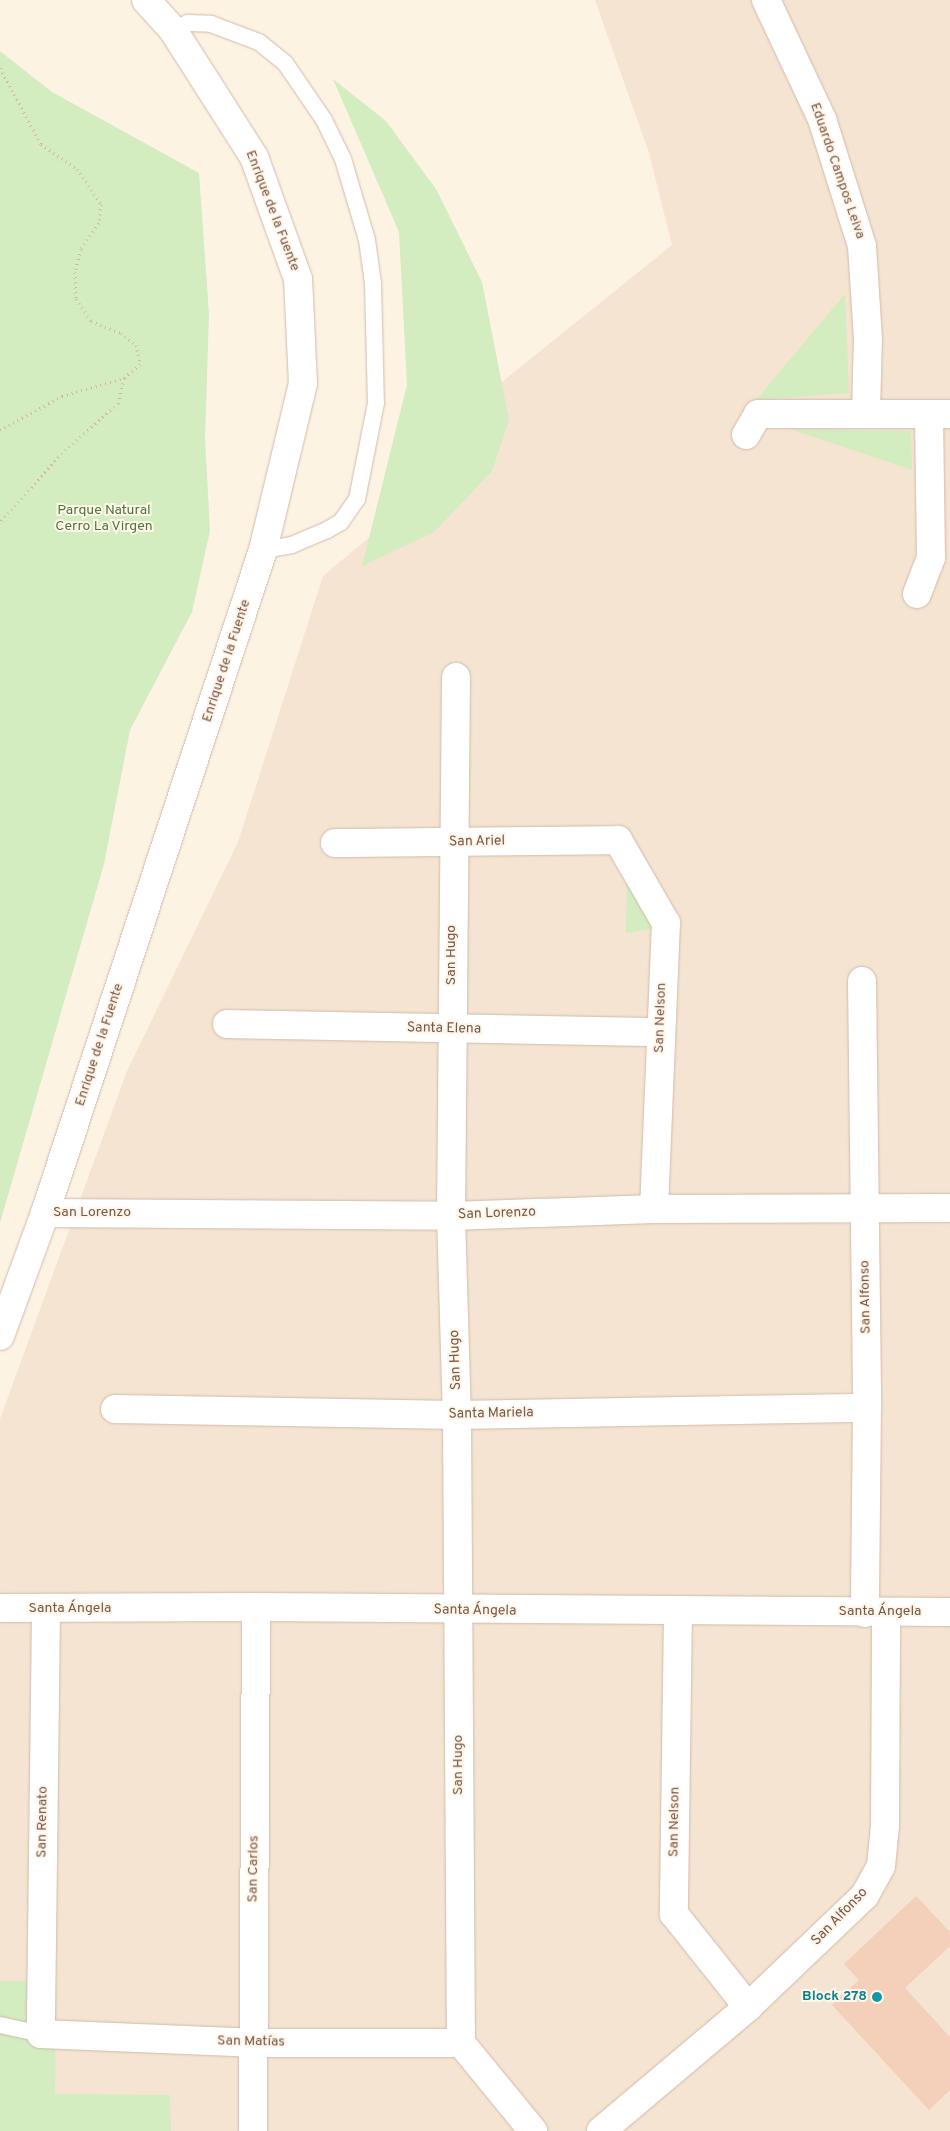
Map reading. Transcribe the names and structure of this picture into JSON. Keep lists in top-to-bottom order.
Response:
{
  "streets": {
    "street": [
      "Eduardo Campos Leiva",
      "Enrique de la Fuente",
      "San Ariel",
      "San Hugo",
      "San Nelson",
      "Santa Elena",
      "San Lorenzo",
      "San Alfonso",
      "Santa Mariela",
      "Santa Ángela",
      "San Renato",
      "San Carlos",
      "San Matías"
    ]
  },
  "crossings": [
    ["Enrique de la Fuente", "San Lorenzo"],
    ["San Ariel", "San Hugo"],
    ["San Ariel", "San Nelson"],
    ["San Hugo", "Santa Elena"],
    ["San Hugo", "San Lorenzo"],
    ["San Hugo", "Santa Mariela"],
    ["San Hugo", "Santa Ángela"],
    ["San Hugo", "San Matías"],
    ["San Nelson", "Santa Elena"],
    ["San Nelson", "San Lorenzo"],
    ["San Nelson", "San Alfonso"],
    ["San Nelson", "Santa Ángela"],
    ["San Lorenzo", "San Alfonso"],
    ["San Alfonso", "Santa Mariela"],
    ["San Alfonso", "Santa Ángela"],
    ["Santa Ángela", "San Renato"],
    ["Santa Ángela", "San Carlos"],
    ["San Renato", "San Matías"],
    ["San Carlos", "San Matías"]
  ],
  "parks": ["Parque Natural Cerro La Virgen"],
  "places": ["Block 278"]
}
